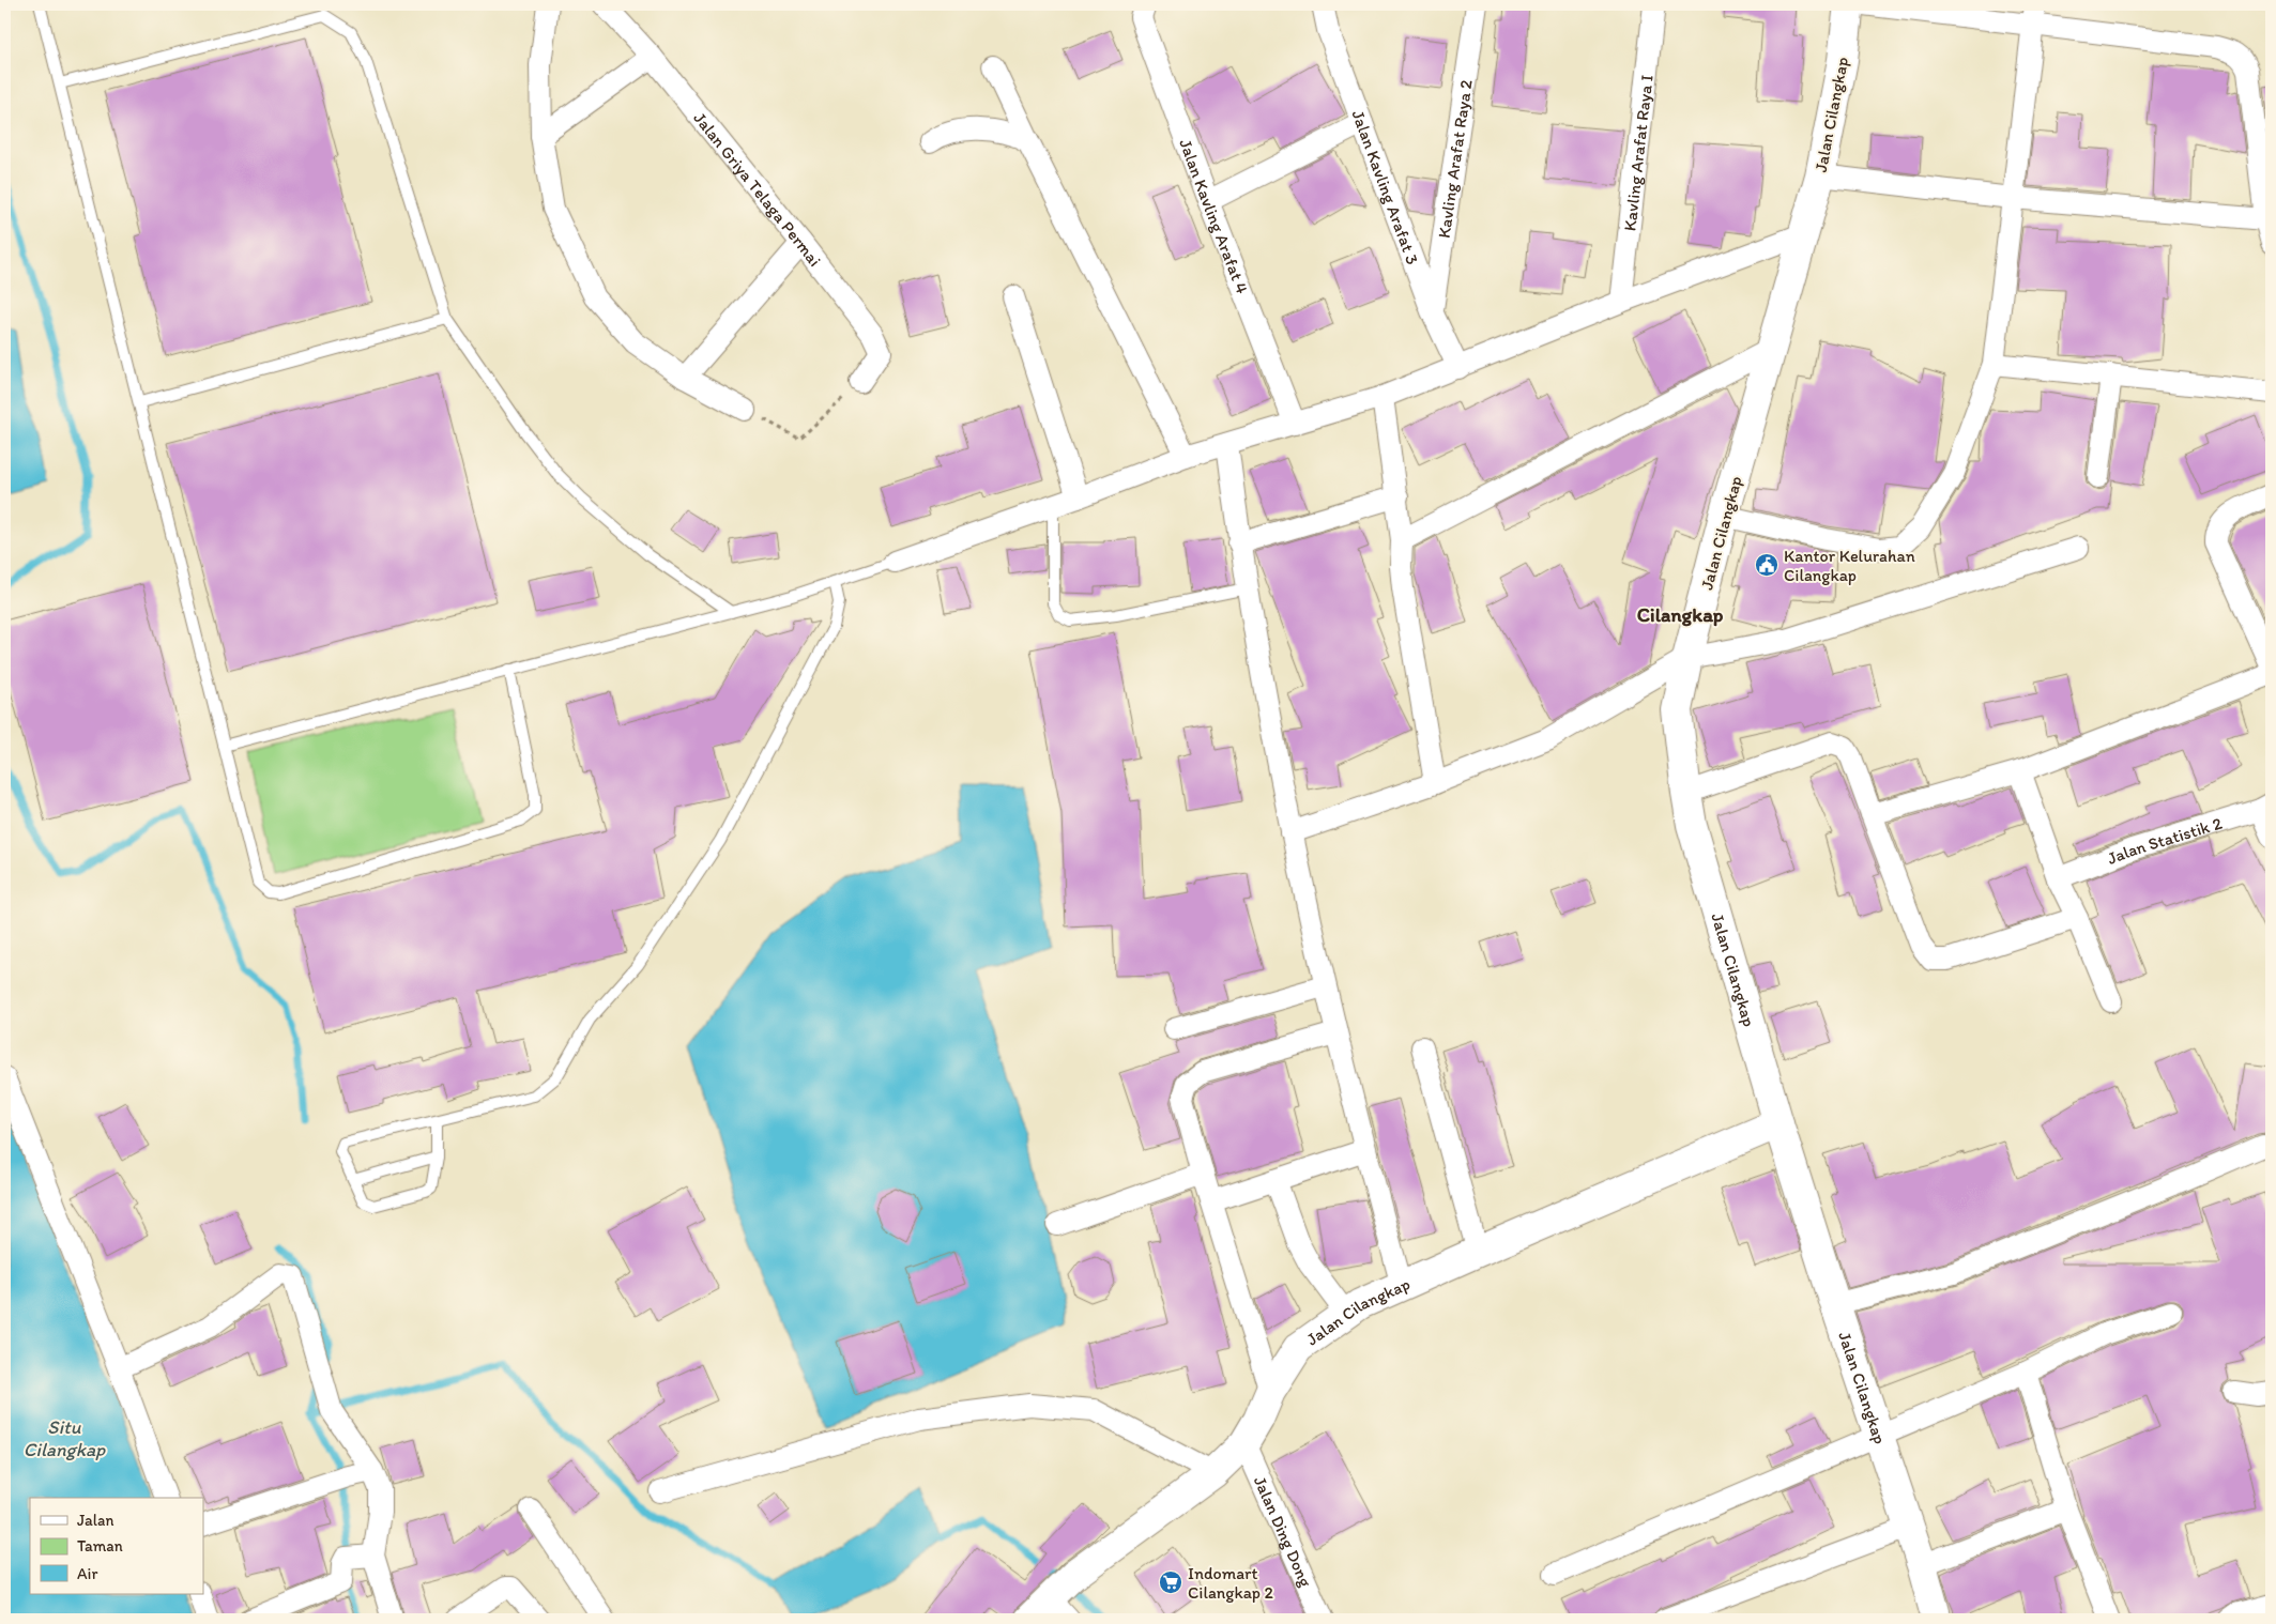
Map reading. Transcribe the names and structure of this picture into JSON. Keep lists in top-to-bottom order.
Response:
{
  "streets": {
    "street": [
      "Jalan Cilangkap",
      "Kavling Arafat Raya I",
      "Kavling Arafat Raya 2",
      "Jalan Kavling Arafat 3",
      "Jalan Griya Telaga Permai",
      "Jalan Kavling Arafat 4",
      "Jalan Statistik 2",
      "Jalan Ding Dong"
    ]
  },
  "crossings": [
    ["Jalan Cilangkap", "Jalan Ding Dong"],
    ["Kavling Arafat Raya 2", "Jalan Kavling Arafat 3"]
  ],
  "districts": ["Cilangkap"],
  "water": ["Situ Cilangkap"],
  "places": {
    "public building": ["Kantor Kelurahan Cilangkap"],
    "supermarket": ["Indomart Cilangkap 2"]
  },
  "legend": ["Jalan", "Taman", "Air"]
}
